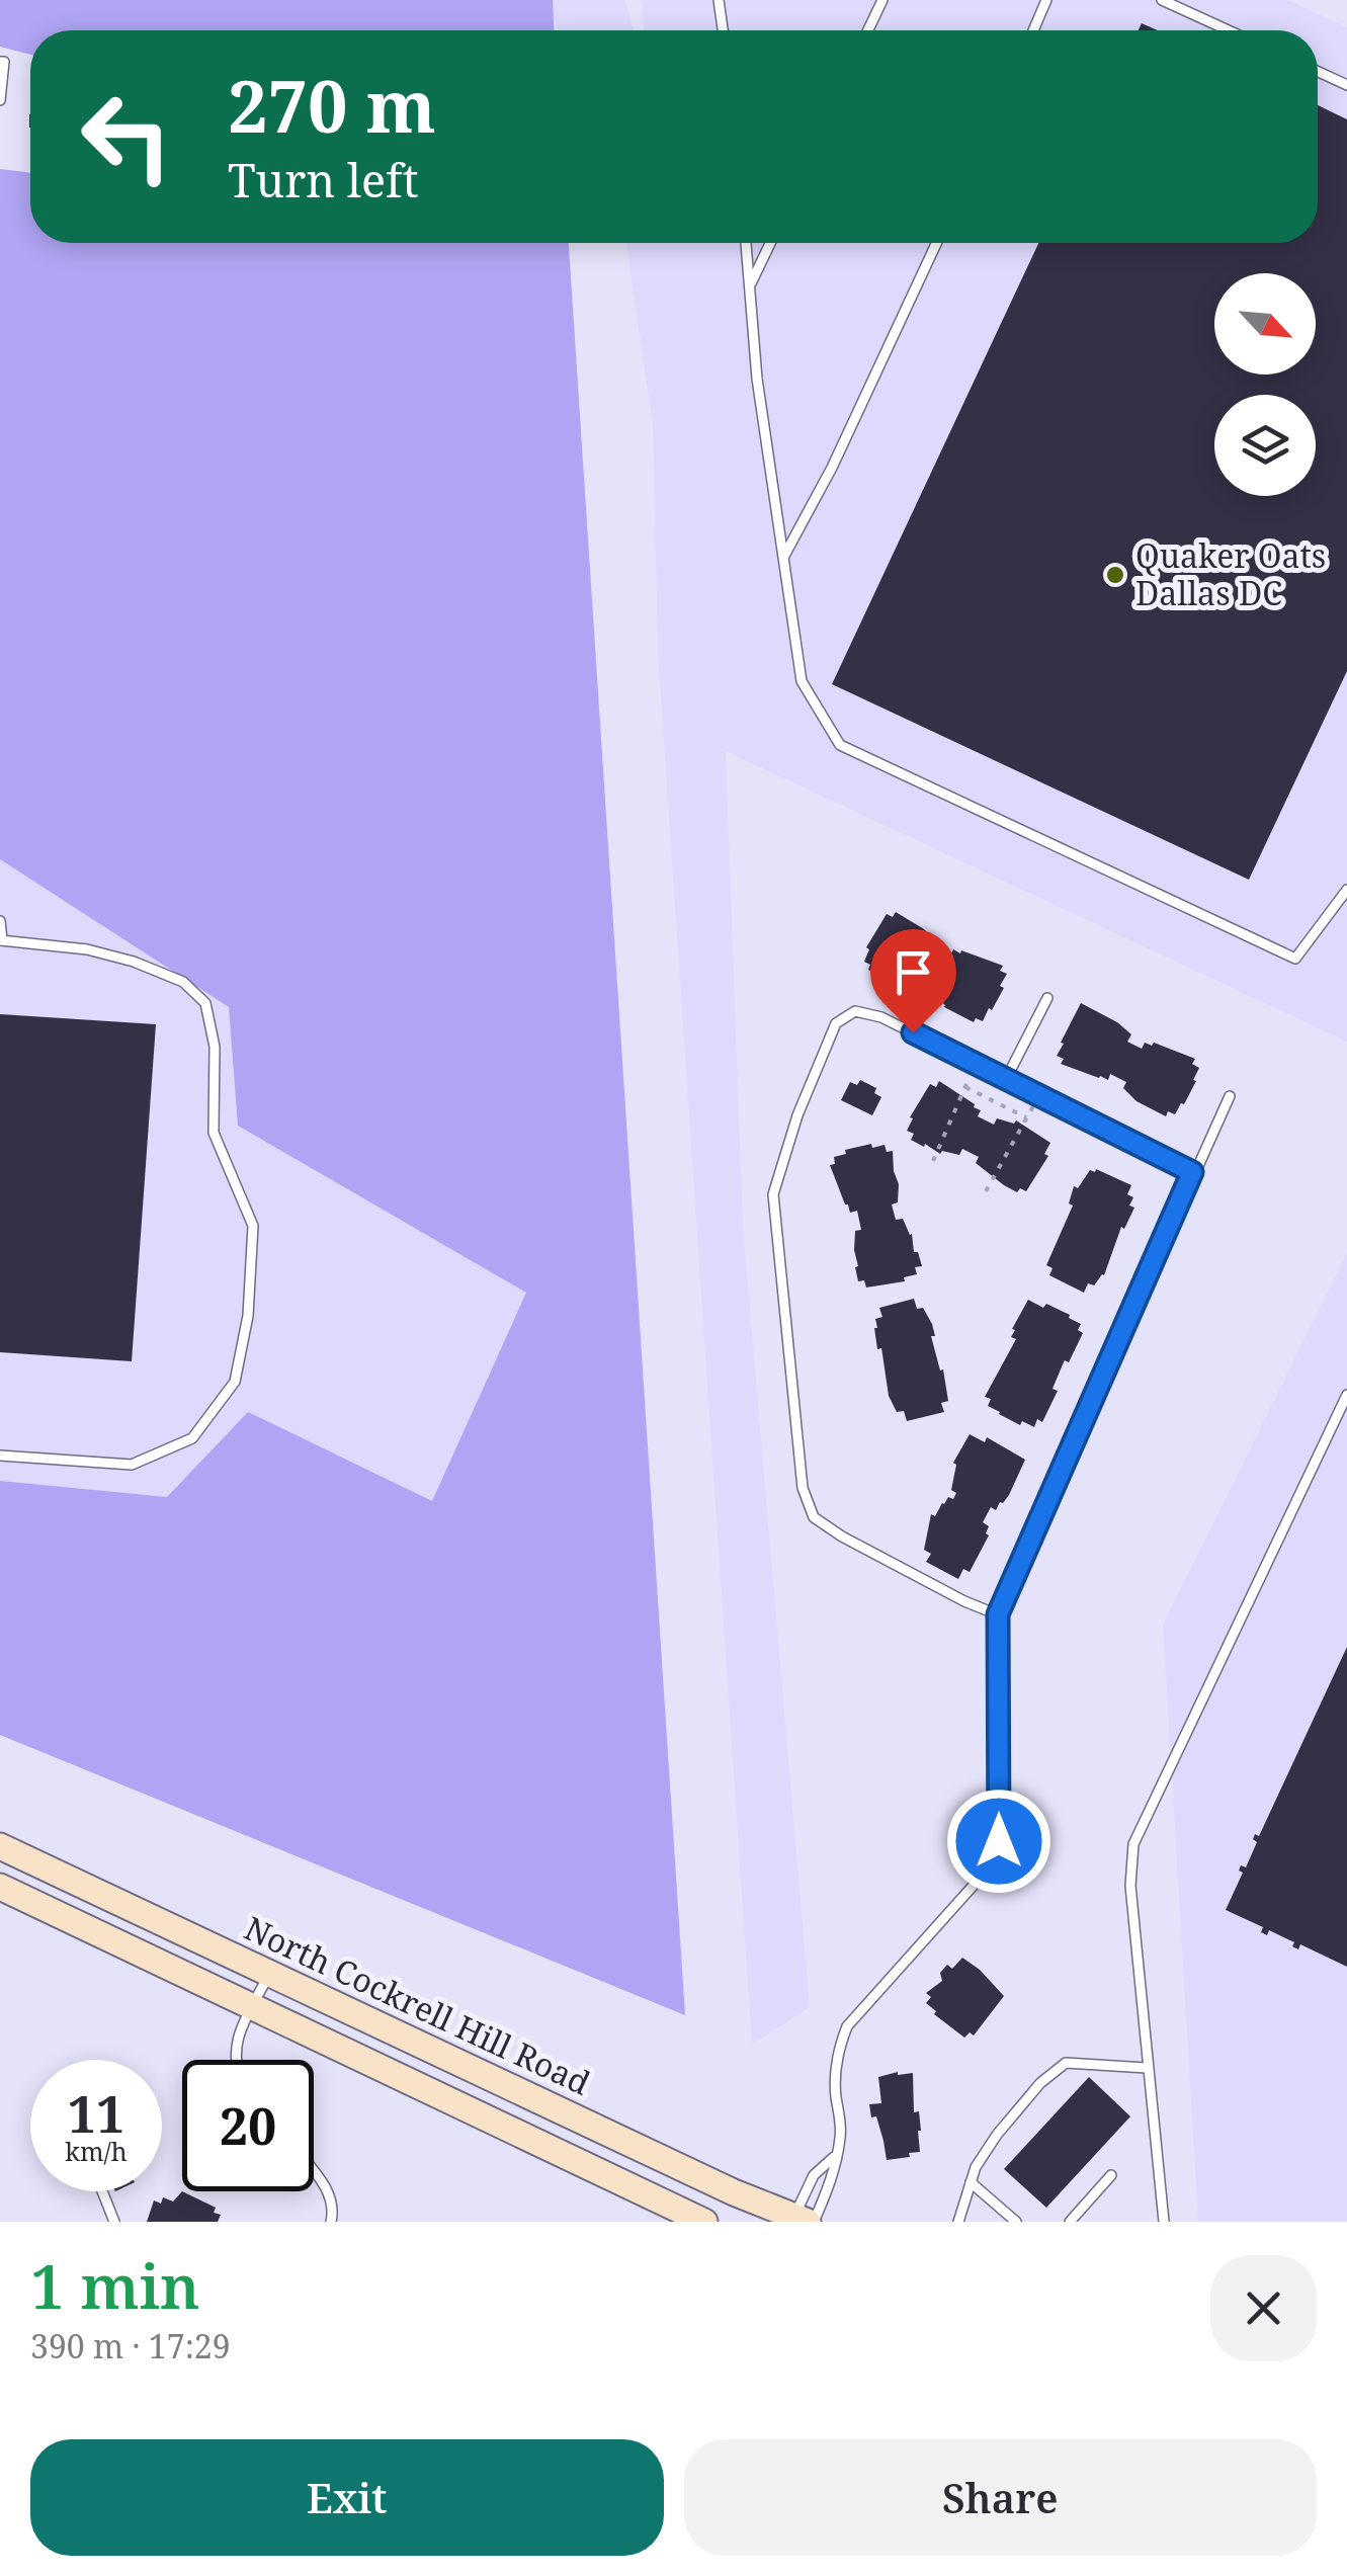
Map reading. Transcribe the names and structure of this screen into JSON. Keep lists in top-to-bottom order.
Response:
{
  "streets": {
    "main road": ["North Cockrell Hill Road"]
  },
  "places": ["Quaker Oats Dallas DC"],
  "north": "bottom right",
  "page": {
    "turn": ["270 m", "Turn left"],
    "speed": "11 km/h",
    "limit": "20",
    "heading": ["1 min", "390 m · 17:29"],
    "buttons": ["Exit", "Share"]
  }
}
